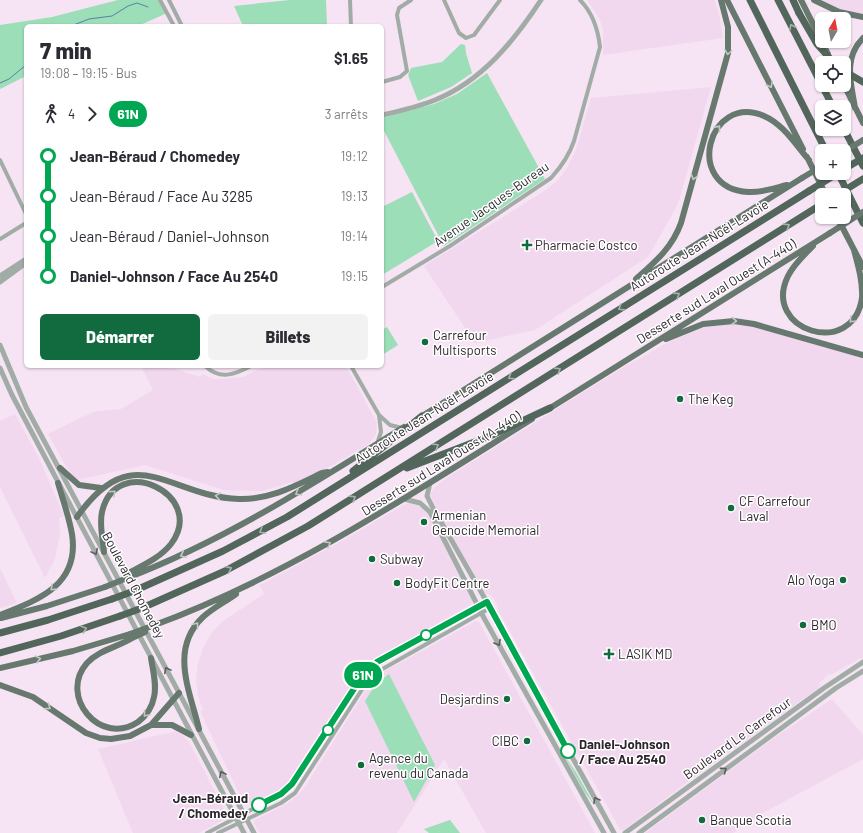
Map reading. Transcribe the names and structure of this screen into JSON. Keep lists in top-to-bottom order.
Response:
{
  "streets": {
    "highway": ["Autoroute Jean-Noël-Lavoie"],
    "main road": ["Desserte sud Laval Ouest (A-440)"],
    "street": ["Avenue Jacques-Bureau", "Boulevard Chomedey", "Boulevard Le Carrefour"]
  },
  "places": {
    "health": ["Pharmacie Costco", "LASIK MD"],
    "other": [
      "Carrefour Multisports",
      "The Keg",
      "CF Carrefour Laval",
      "Armenian Genocide Memorial",
      "Subway",
      "Alo Yoga",
      "BodyFit Centre",
      "BMO",
      "Desjardins",
      "CIBC",
      "Daniel-Johnson / Face Au 2540",
      "Agence du revenu du Canada",
      "Jean-Béraud / Chomedey",
      "Banque Scotia"
    ]
  },
  "lines": ["bus line 61N"],
  "north": "top",
  "page": {
    "on_map": "61N",
    "map_buttons": ["+", "−"],
    "heading": ["7 min", "19:08 – 19:15 · Bus", "$1.65"],
    "legs": ["4", "61N", "3 arrêts"],
    "list": [
      {
        "name": "Jean-Béraud / Chomedey",
        "value": "19:12"
      },
      {
        "name": "Jean-Béraud / Face Au 3285",
        "value": "19:13"
      },
      {
        "name": "Jean-Béraud / Daniel-Johnson",
        "value": "19:14"
      },
      {
        "name": "Daniel-Johnson / Face Au 2540",
        "value": "19:15"
      }
    ],
    "buttons": ["Démarrer", "Billets"]
  }
}
